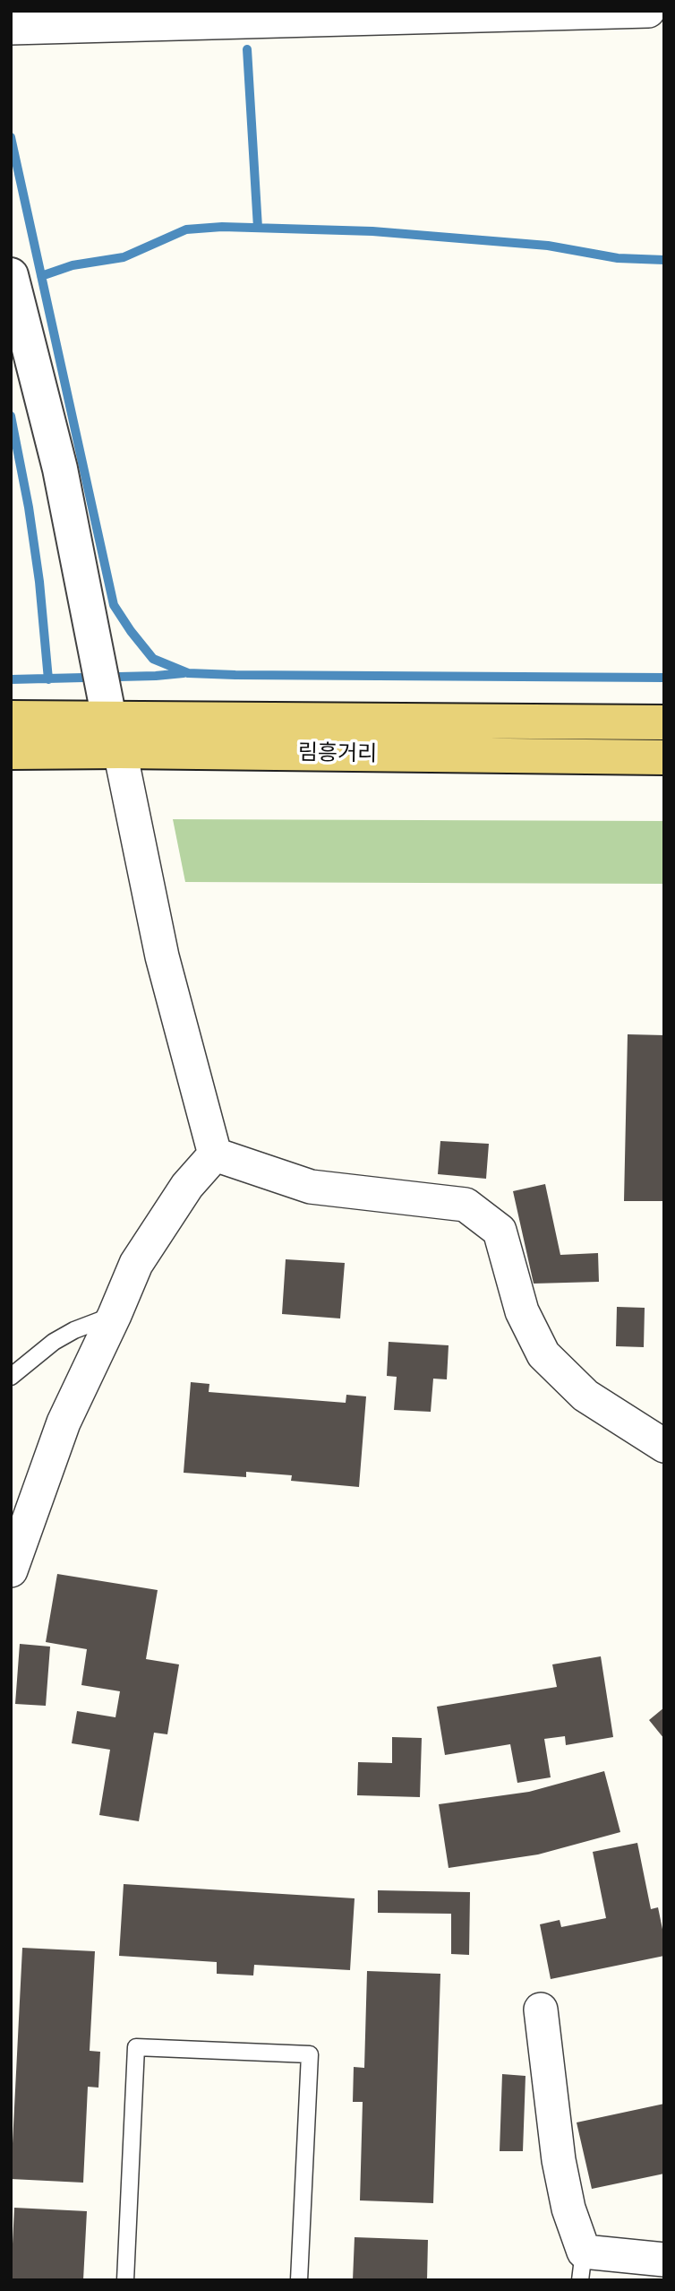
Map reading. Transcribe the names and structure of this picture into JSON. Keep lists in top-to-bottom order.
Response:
{
  "streets": {
    "main road": ["림흥거리"]
  }
}
